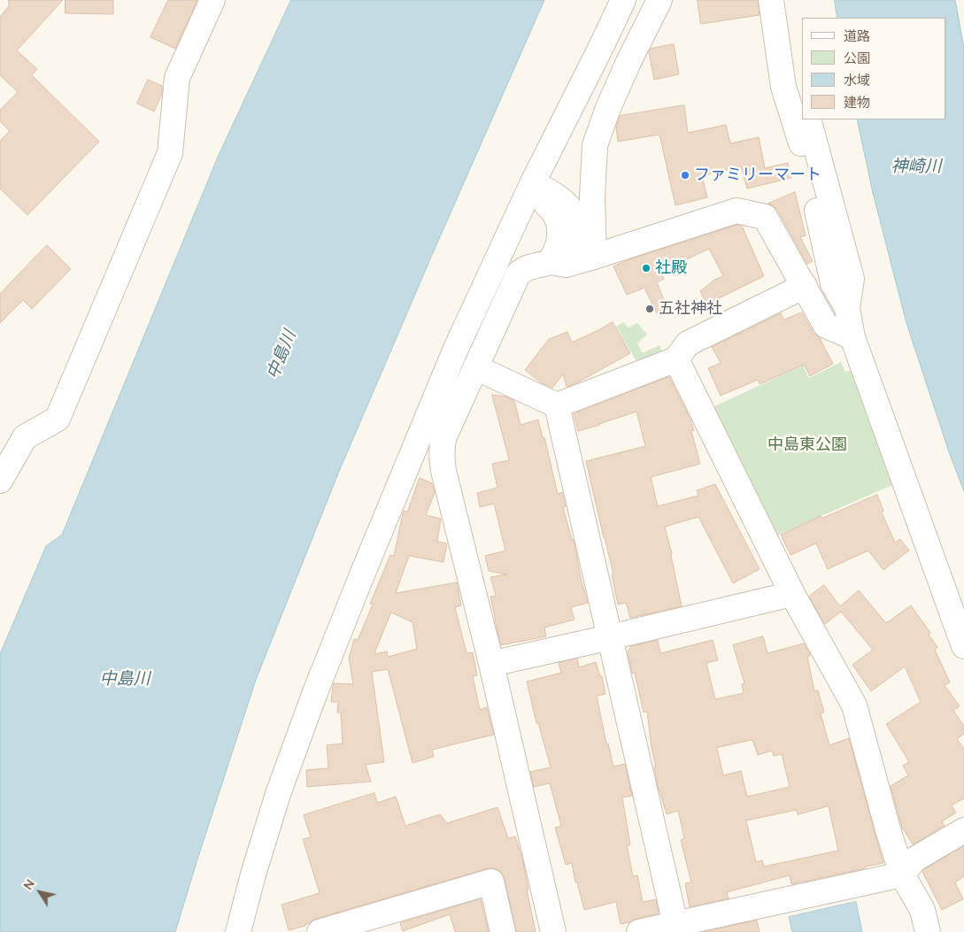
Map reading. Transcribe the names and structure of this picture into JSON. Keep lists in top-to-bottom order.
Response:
{
  "water": ["神崎川", "中島川"],
  "parks": ["中島東公園"],
  "places": ["ファミリーマート", "社殿", "五社神社"],
  "legend": [
    "道路",
    "公園",
    "水域",
    "建物"
  ],
  "north": "top left"
}
